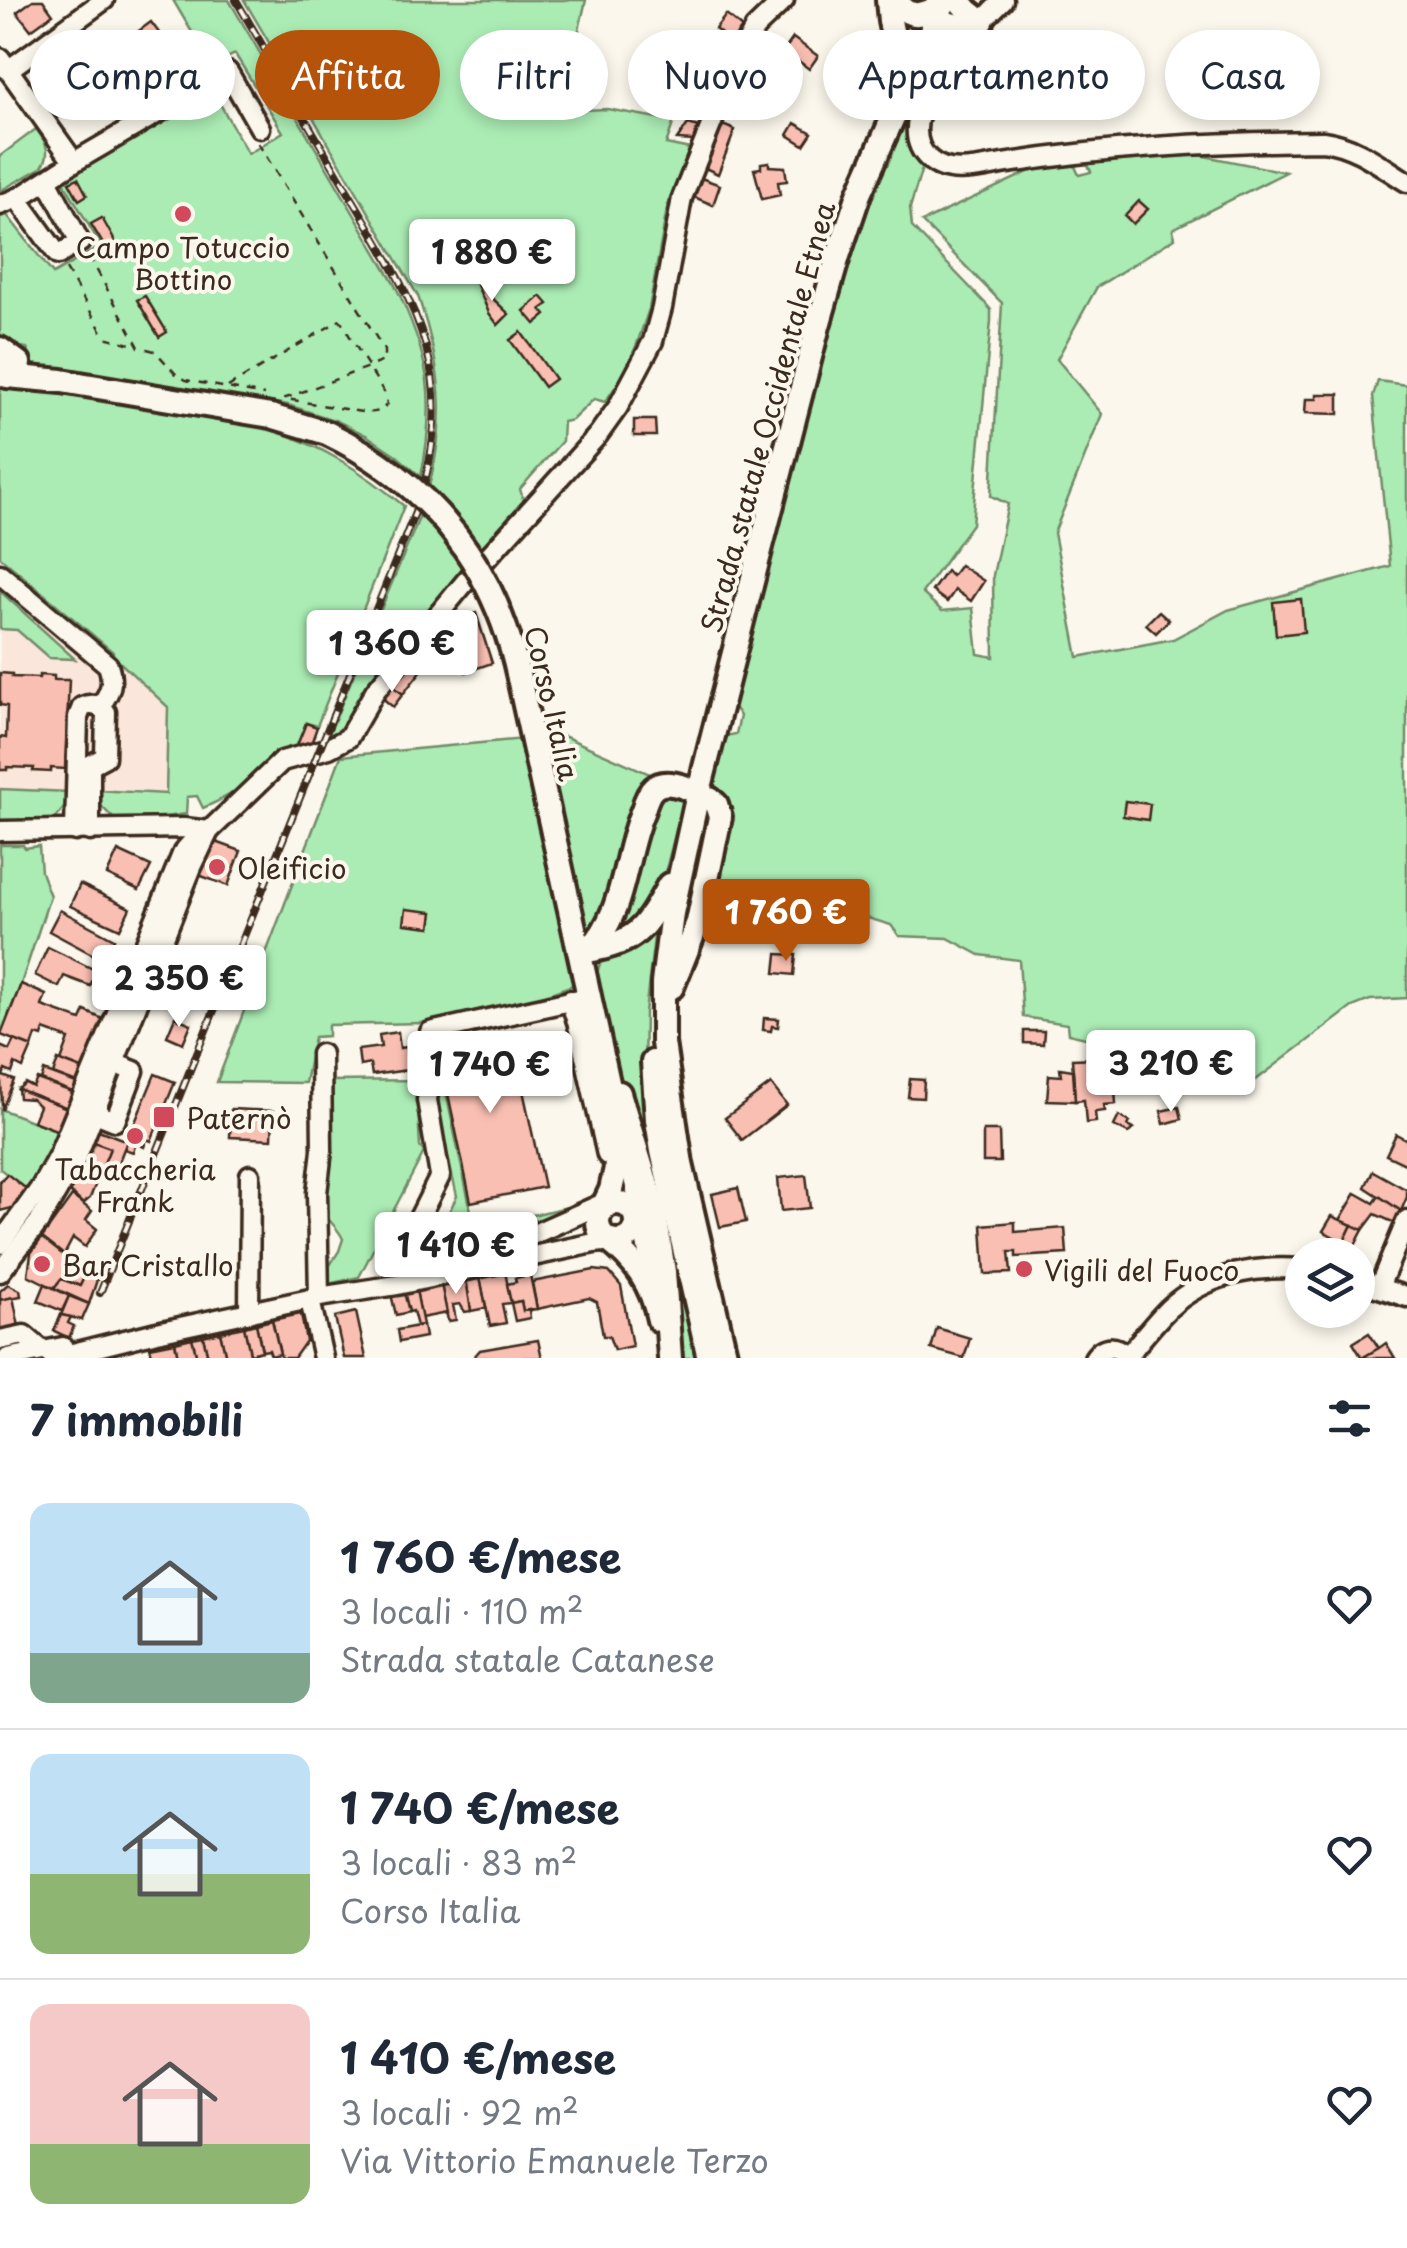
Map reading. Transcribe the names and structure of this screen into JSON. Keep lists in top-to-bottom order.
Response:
{
  "streets": {
    "main road": ["Strada statale Occidentale Etnea", "Corso Italia"]
  },
  "places": {
    "other": [
      "Campo Totuccio Bottino",
      "Oleificio",
      "Tabaccheria Frank",
      "Bar Cristallo",
      "Vigili del Fuoco"
    ],
    "transit": ["Paternò"]
  },
  "page": {
    "chip": [
      "Compra",
      "Affitta",
      "Filtri",
      "Nuovo",
      "Appartamento",
      "Casa"
    ],
    "price": [
      "1 880 €",
      "1 360 €",
      "1 760 €",
      "2 350 €",
      "3 210 €",
      "1 740 €",
      "1 410 €"
    ],
    "heading": "7 immobili",
    "list": [
      {
        "name": "1 760 €/mese",
        "note": "3 locali · 110 m² · Strada statale Catanese"
      },
      {
        "name": "1 740 €/mese",
        "note": "3 locali · 83 m² · Corso Italia"
      },
      {
        "name": "1 410 €/mese",
        "note": "3 locali · 92 m² · Via Vittorio Emanuele Terzo"
      }
    ]
  }
}
